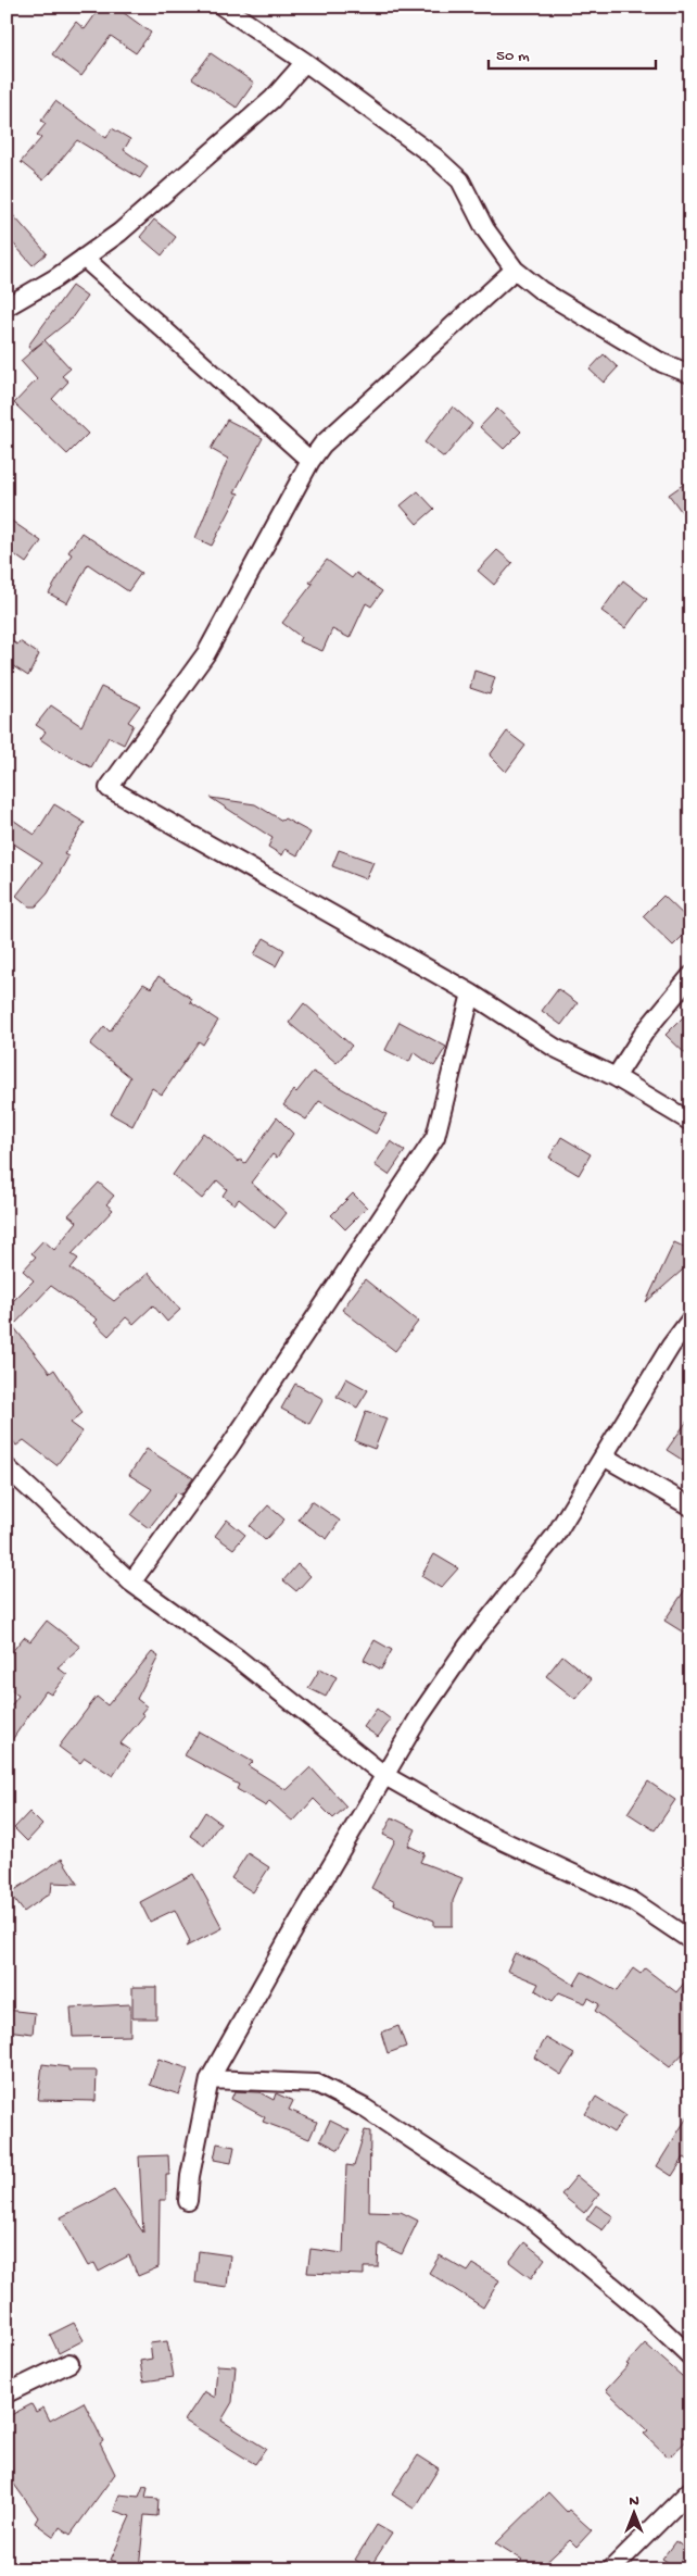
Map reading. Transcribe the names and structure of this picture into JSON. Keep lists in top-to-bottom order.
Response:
{
  "scale_bar": "50 m",
  "north": "top"
}
